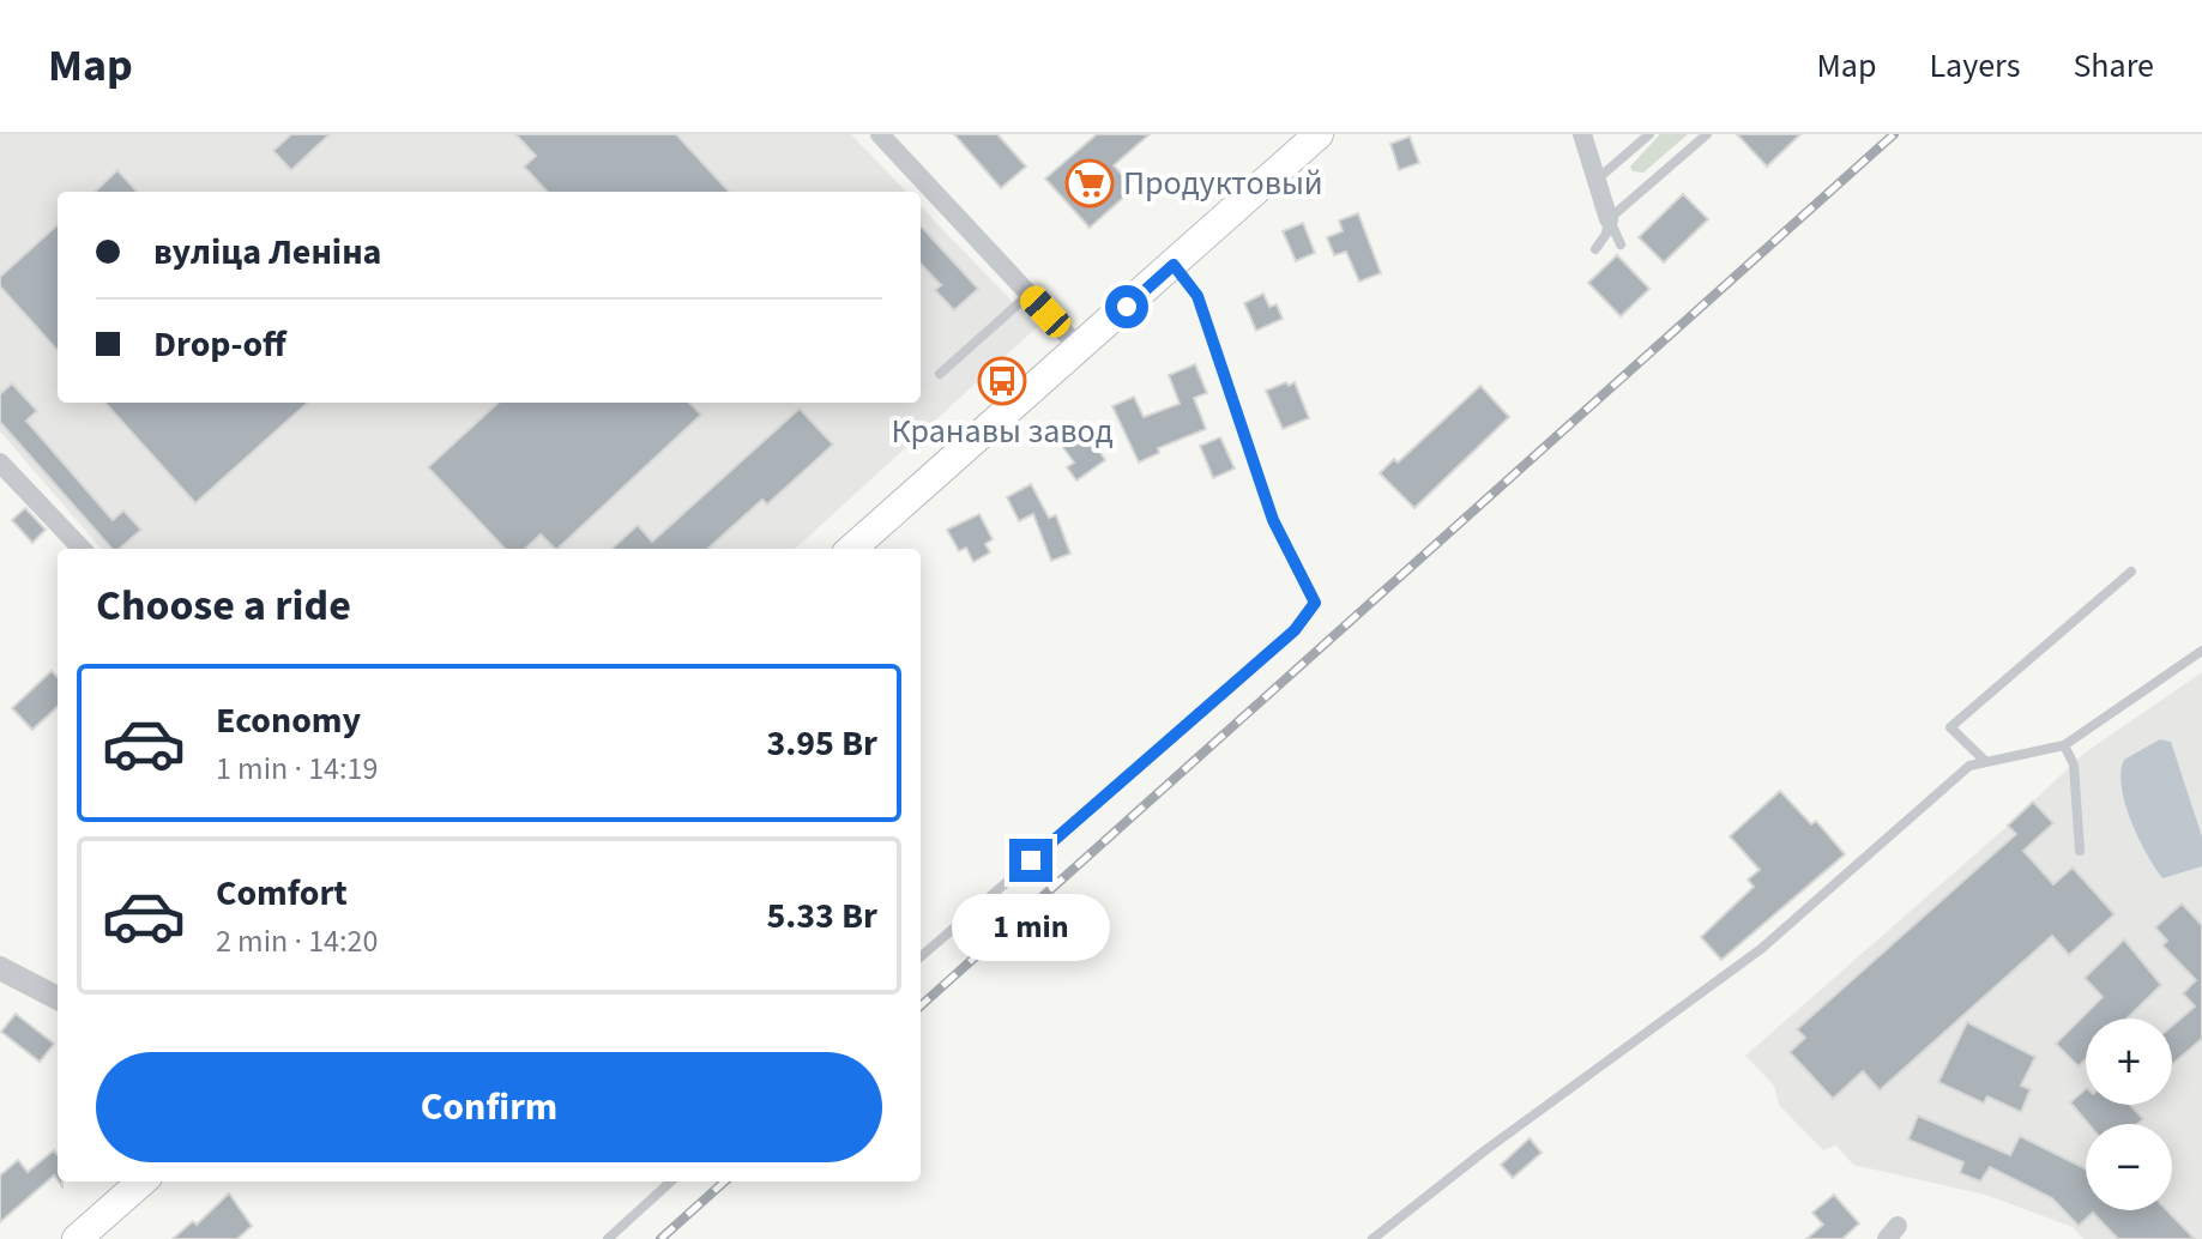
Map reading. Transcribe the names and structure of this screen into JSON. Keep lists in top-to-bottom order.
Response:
{
  "places": {
    "supermarket": ["Продуктовый"],
    "bus stop": ["Кранавы завод"]
  },
  "page": {
    "header": "Map",
    "nav": ["Map", "Layers", "Share"],
    "banner": ["вуліца Леніна", "Drop-off"],
    "heading": "Choose a ride",
    "list": [
      {
        "name": "Economy",
        "note": "1 min · 14:19",
        "value": "3.95 Br"
      },
      {
        "name": "Comfort",
        "note": "2 min · 14:20",
        "value": "5.33 Br"
      }
    ],
    "bubble": "1 min",
    "map_buttons": ["+", "−"],
    "buttons": "Confirm"
  }
}
